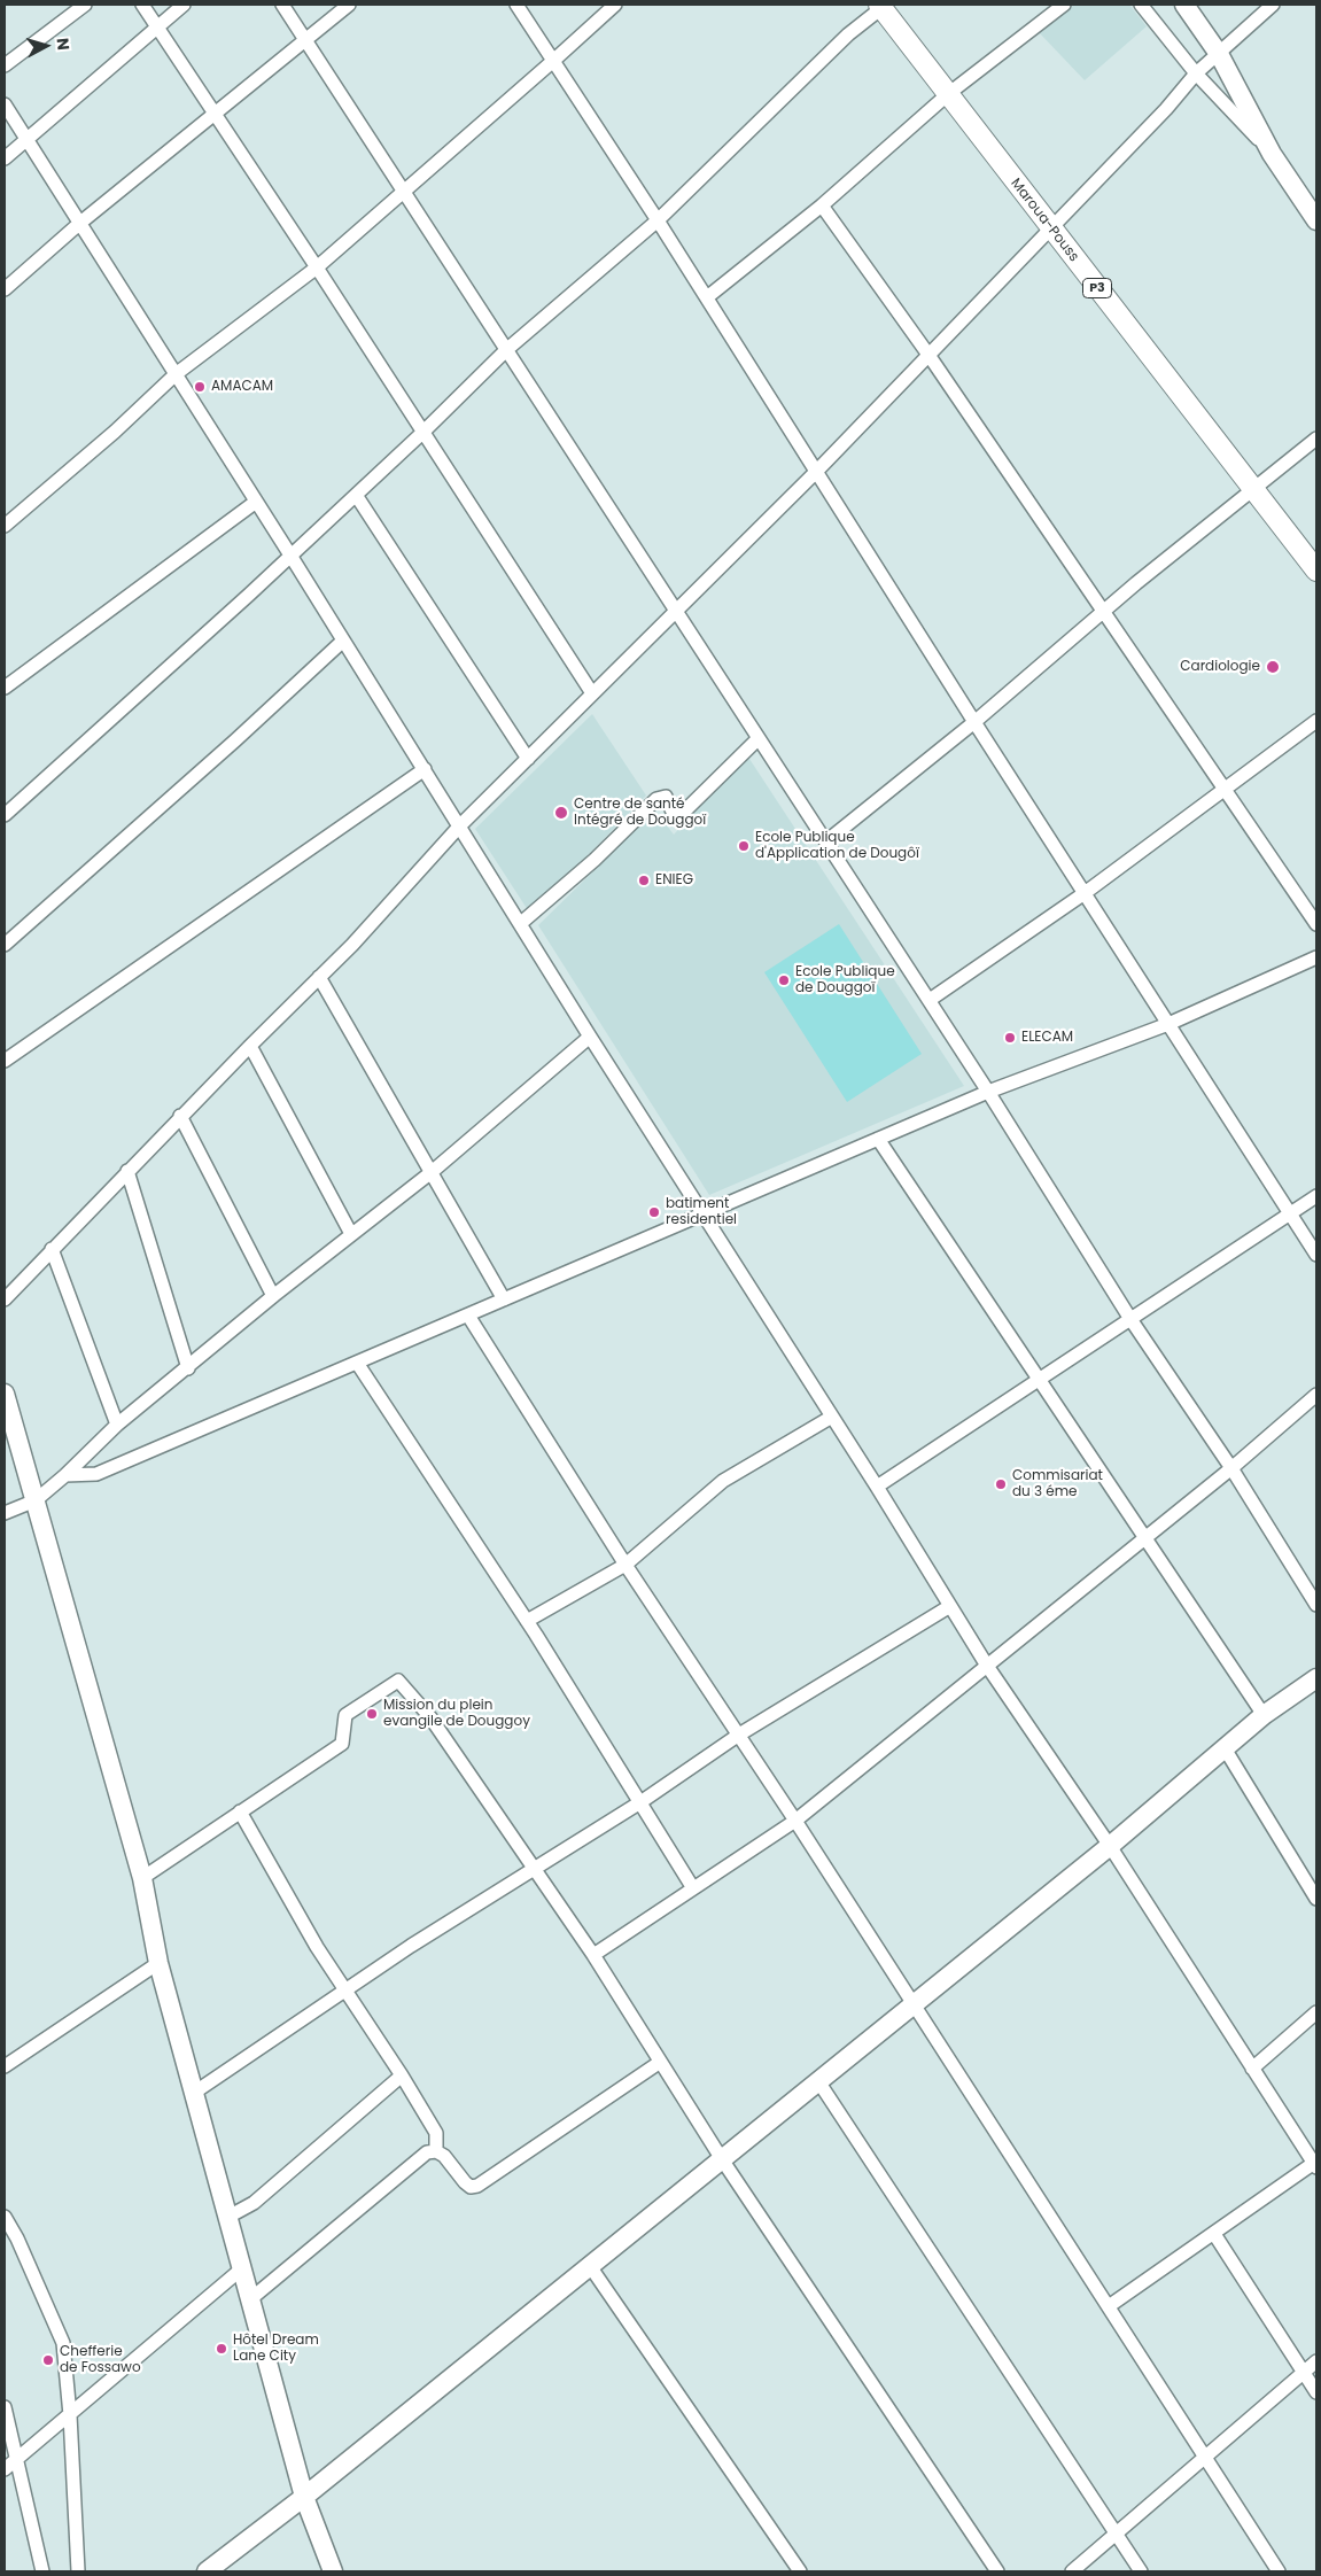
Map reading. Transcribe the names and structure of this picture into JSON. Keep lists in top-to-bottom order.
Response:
{
  "streets": {
    "main road": ["Maroua-Pouss", "P3"]
  },
  "places": [
    "AMACAM",
    "Cardiologie",
    "Centre de santé Intégré de Douggoï",
    "Ecole Publique d'Application de Dougôï",
    "ENIEG",
    "Ecole Publique de Douggoï",
    "ELECAM",
    "batiment residentiel",
    "Commisariat du 3 éme",
    "Mission du plein evangile de Douggoy",
    "Hôtel Dream Lane City",
    "Chefferie de Fossawo"
  ],
  "north": "right"
}
